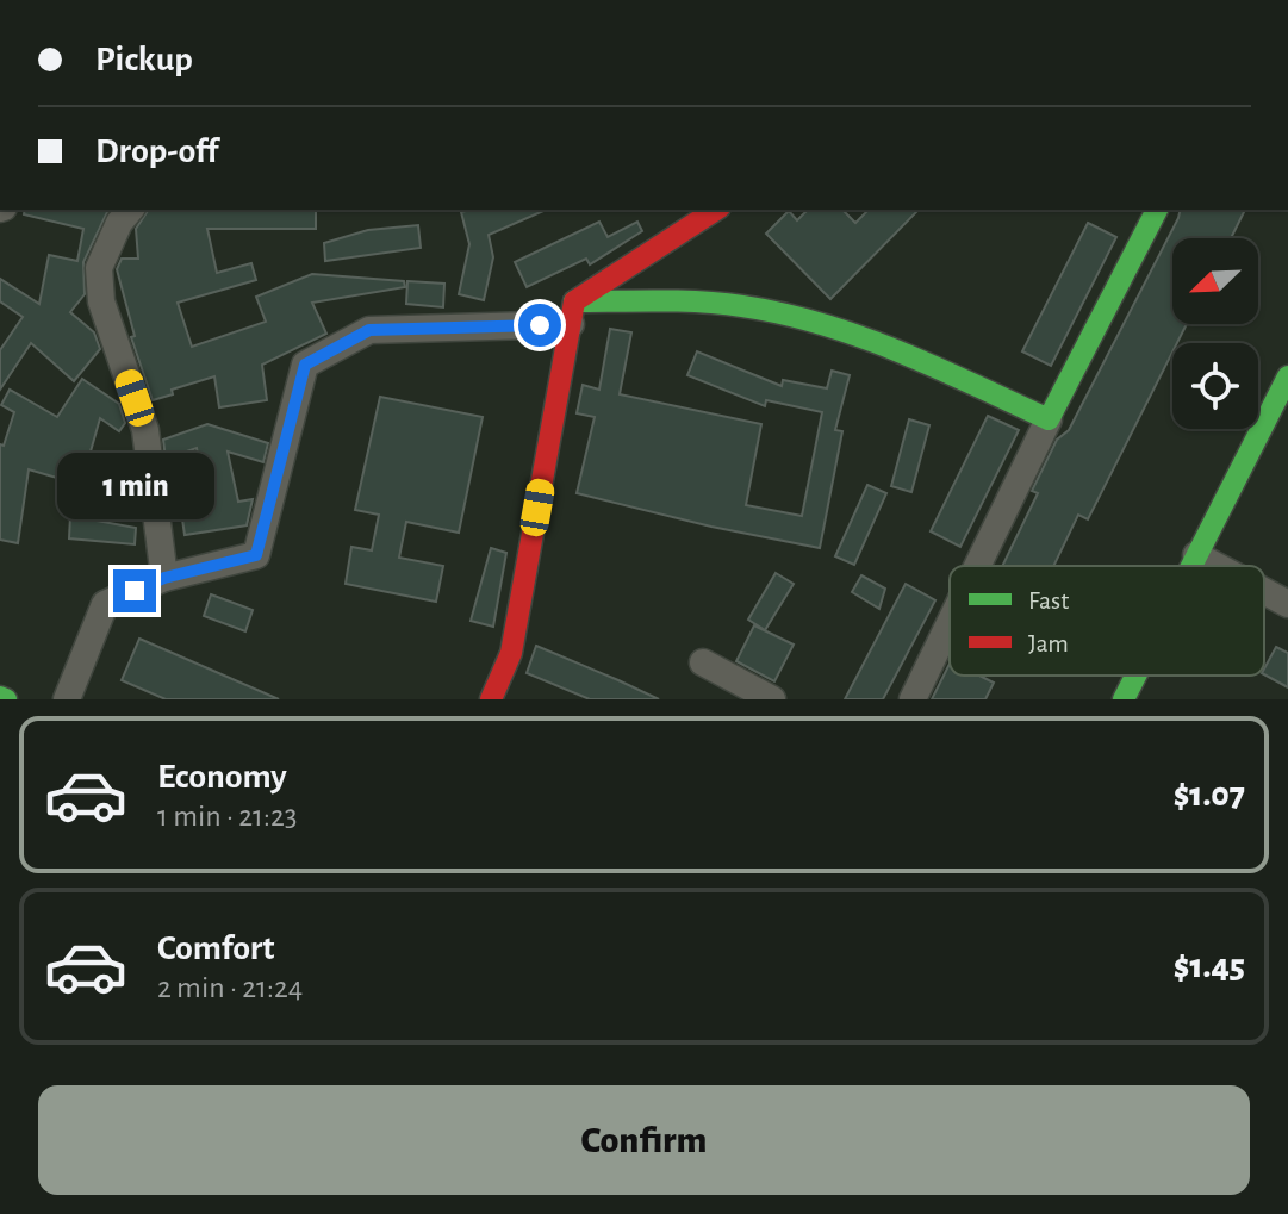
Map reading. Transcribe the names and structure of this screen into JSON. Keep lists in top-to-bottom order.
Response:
{
  "legend": ["Fast", "Jam"],
  "north": "bottom left",
  "page": {
    "banner": ["Pickup", "Drop-off"],
    "bubble": "1 min",
    "list": [
      {
        "name": "Economy",
        "note": "1 min · 21:23",
        "value": "$1.07"
      },
      {
        "name": "Comfort",
        "note": "2 min · 21:24",
        "value": "$1.45"
      }
    ],
    "buttons": "Confirm"
  }
}
